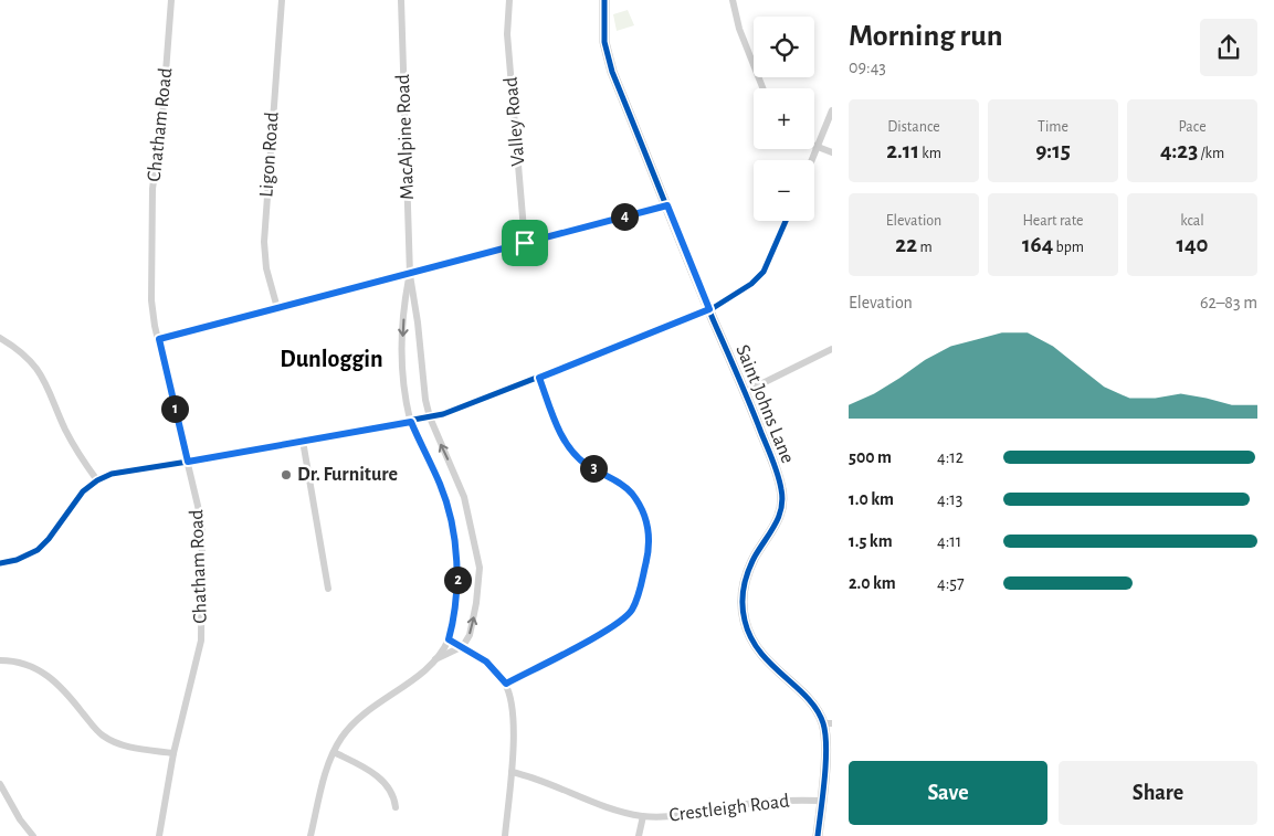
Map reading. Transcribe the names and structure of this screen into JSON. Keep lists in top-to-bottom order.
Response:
{
  "streets": {
    "street": [
      "Valley Road",
      "Chatham Road",
      "MacAlpine Road",
      "Ligon Road",
      "Saint Johns Lane",
      "Crestleigh Road"
    ]
  },
  "crossings": [
    ["Saint Johns Lane", "Crestleigh Road"]
  ],
  "districts": ["Dunloggin"],
  "places": ["Dr. Furniture"],
  "page": {
    "heading": ["Morning run", "09:43"],
    "map_buttons": ["+", "−"],
    "stats": [
      ["Distance", "2.11 km"],
      ["Time", "9:15"],
      ["Pace", "4:23 /km"],
      ["Elevation", "22 m"],
      ["Heart rate", "164 bpm"],
      ["kcal", "140"]
    ],
    "pins": [
      "4",
      "1",
      "3",
      "2"
    ],
    "chart": ["Elevation", "62–83 m"],
    "list": [
      {
        "name": "500 m",
        "note": "4:12"
      },
      {
        "name": "1.0 km",
        "note": "4:13"
      },
      {
        "name": "1.5 km",
        "note": "4:11"
      },
      {
        "name": "2.0 km",
        "note": "4:57"
      }
    ],
    "buttons": ["Save", "Share"]
  }
}
